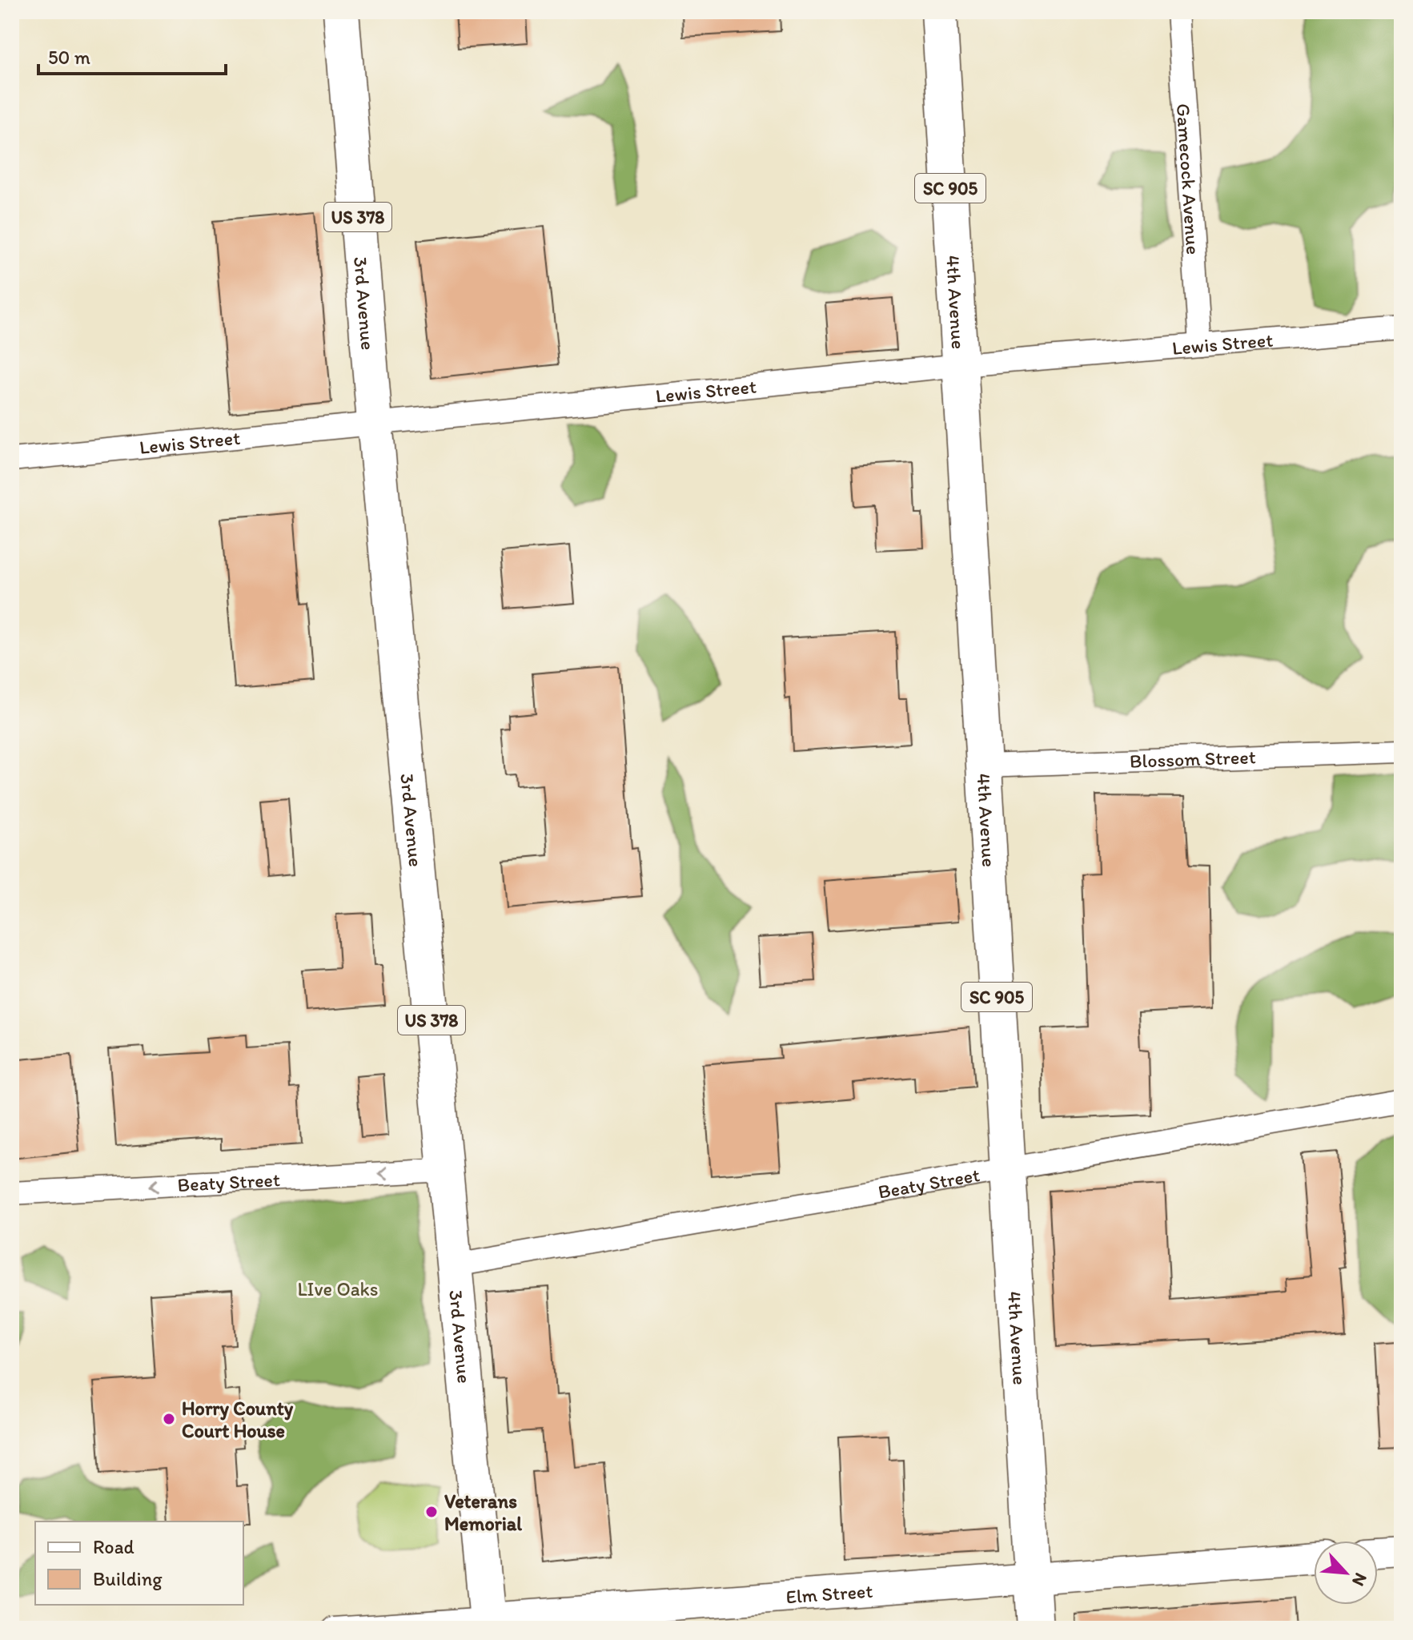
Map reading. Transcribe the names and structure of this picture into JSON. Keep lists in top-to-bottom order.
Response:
{
  "streets": {
    "main road": [
      "SC 905",
      "US 378",
      "4th Avenue",
      "3rd Avenue"
    ],
    "street": [
      "Gamecock Avenue",
      "Lewis Street",
      "Blossom Street",
      "Beaty Street",
      "Elm Street"
    ]
  },
  "crossings": [
    ["Gamecock Avenue", "Lewis Street"],
    ["4th Avenue", "Lewis Street"],
    ["4th Avenue", "Blossom Street"],
    ["4th Avenue", "Beaty Street"],
    ["4th Avenue", "Elm Street"],
    ["3rd Avenue", "Lewis Street"],
    ["3rd Avenue", "Beaty Street"],
    ["3rd Avenue", "Elm Street"]
  ],
  "parks": ["LIve Oaks"],
  "places": ["Horry County Court House", "Veterans Memorial"],
  "legend": ["Road", "Building"],
  "scale_bar": "50 m",
  "north": "bottom right"
}
